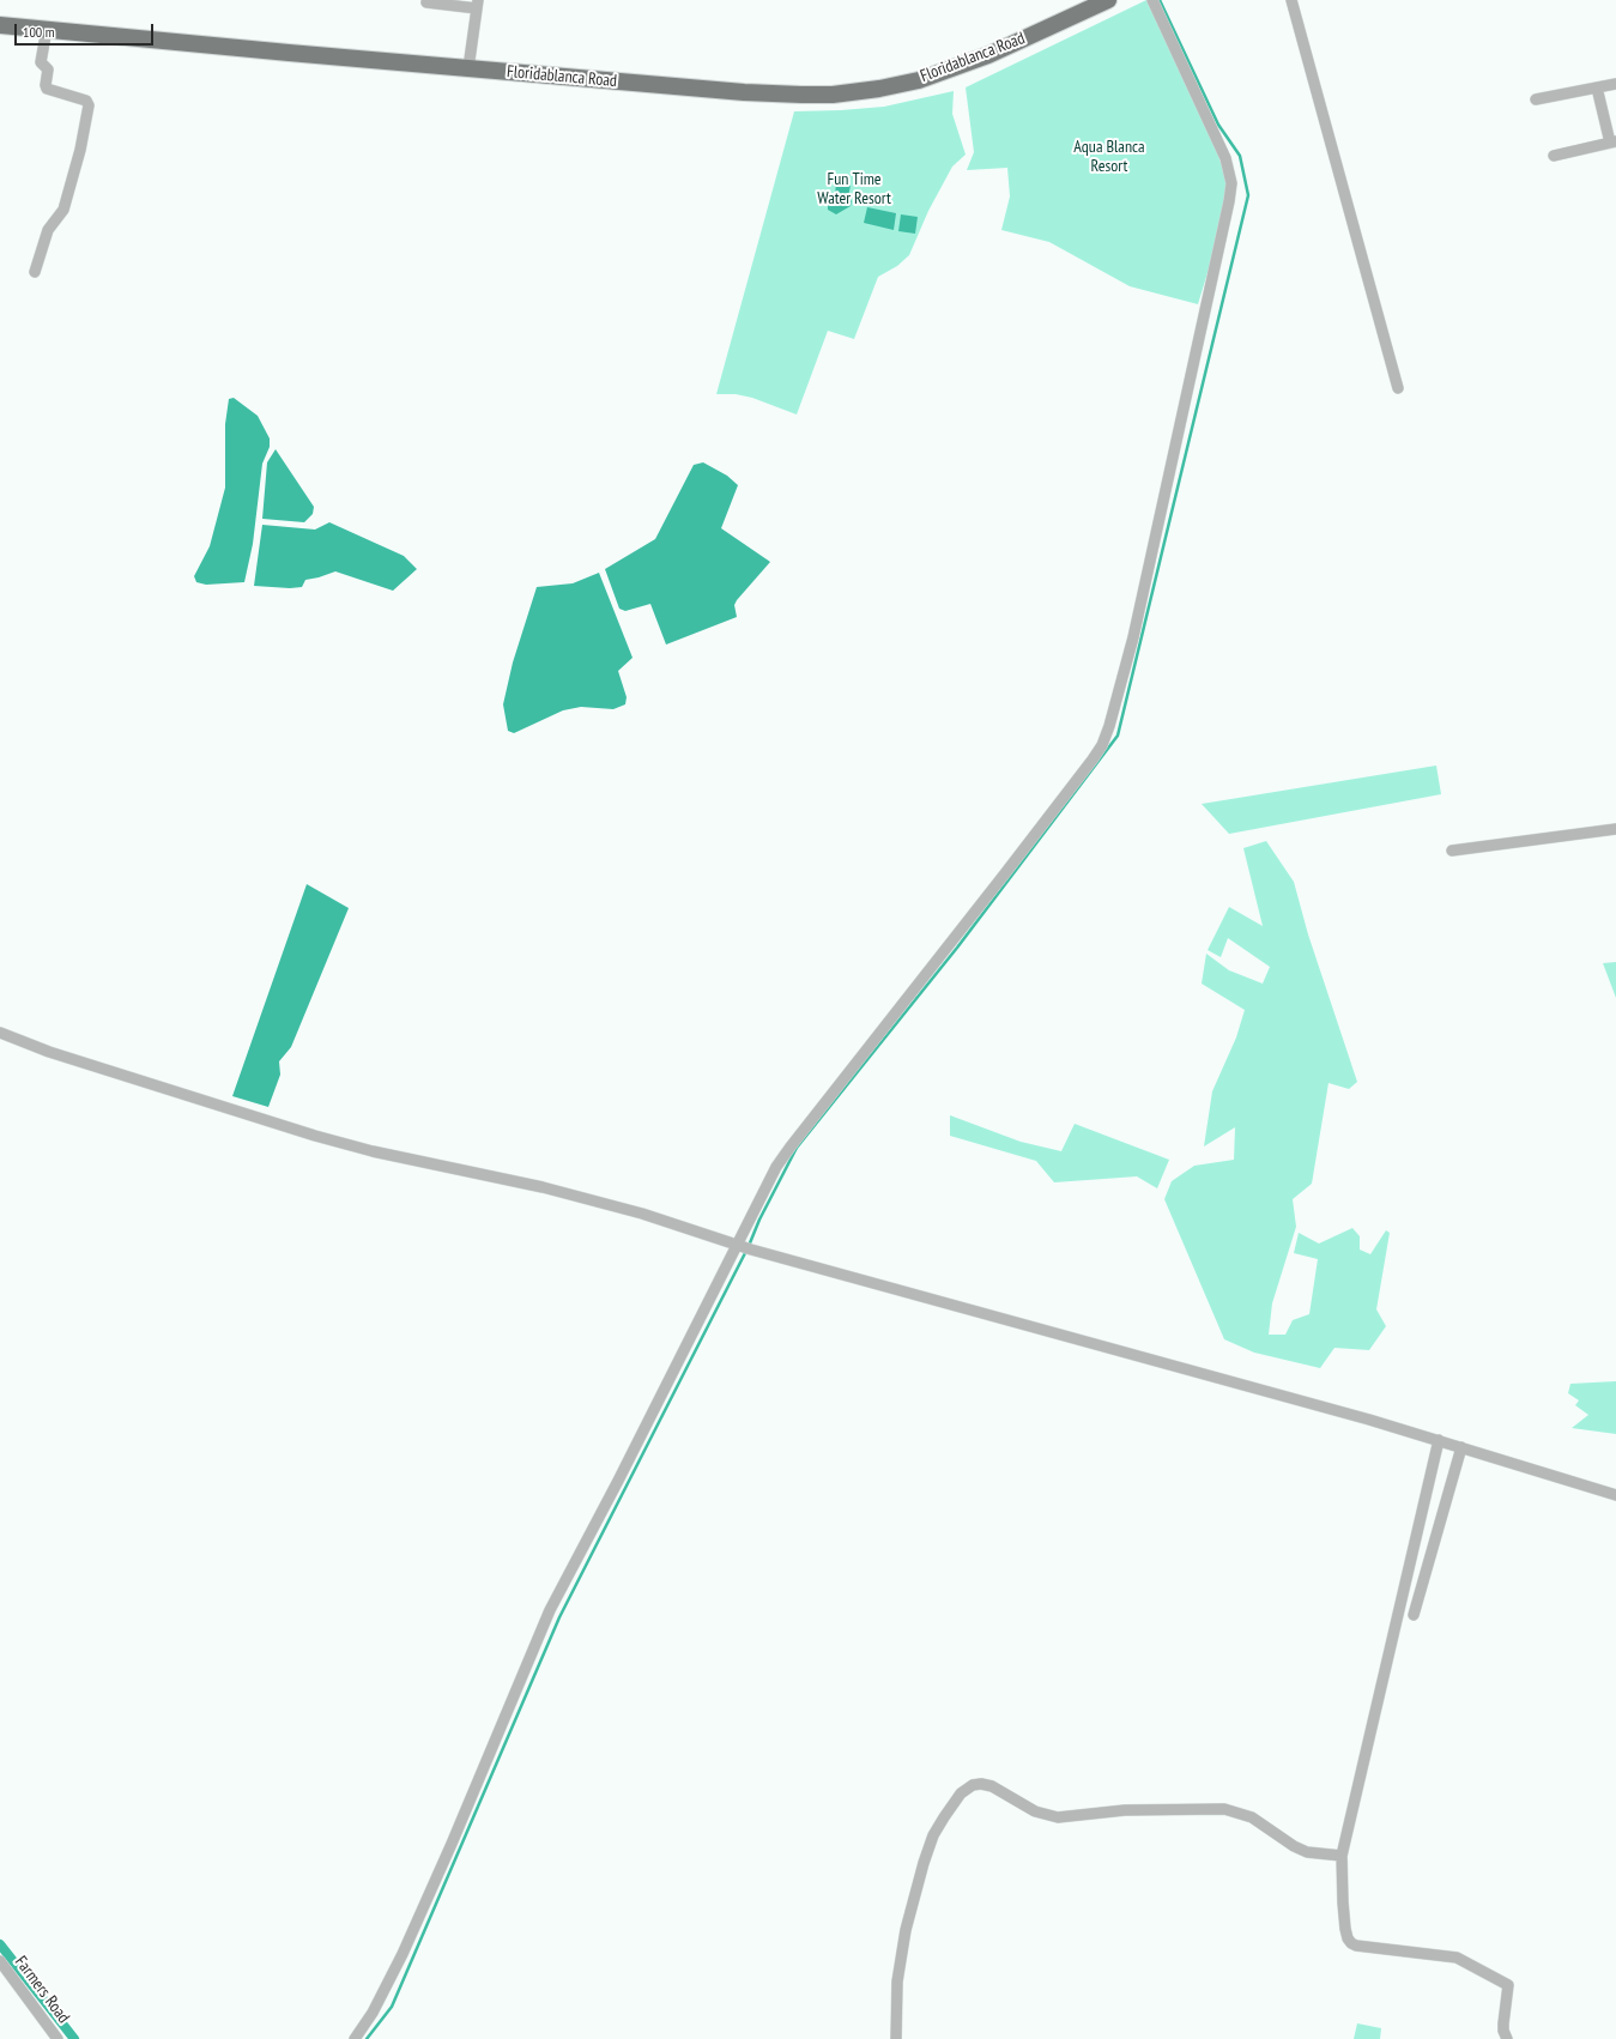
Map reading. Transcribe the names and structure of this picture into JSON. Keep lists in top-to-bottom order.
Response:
{
  "streets": {
    "main road": ["Floridablanca Road"],
    "street": ["Farmers Road"]
  },
  "parks": ["Aqua Blanca Resort", "Fun Time Water Resort"],
  "scale_bar": "100 m"
}
